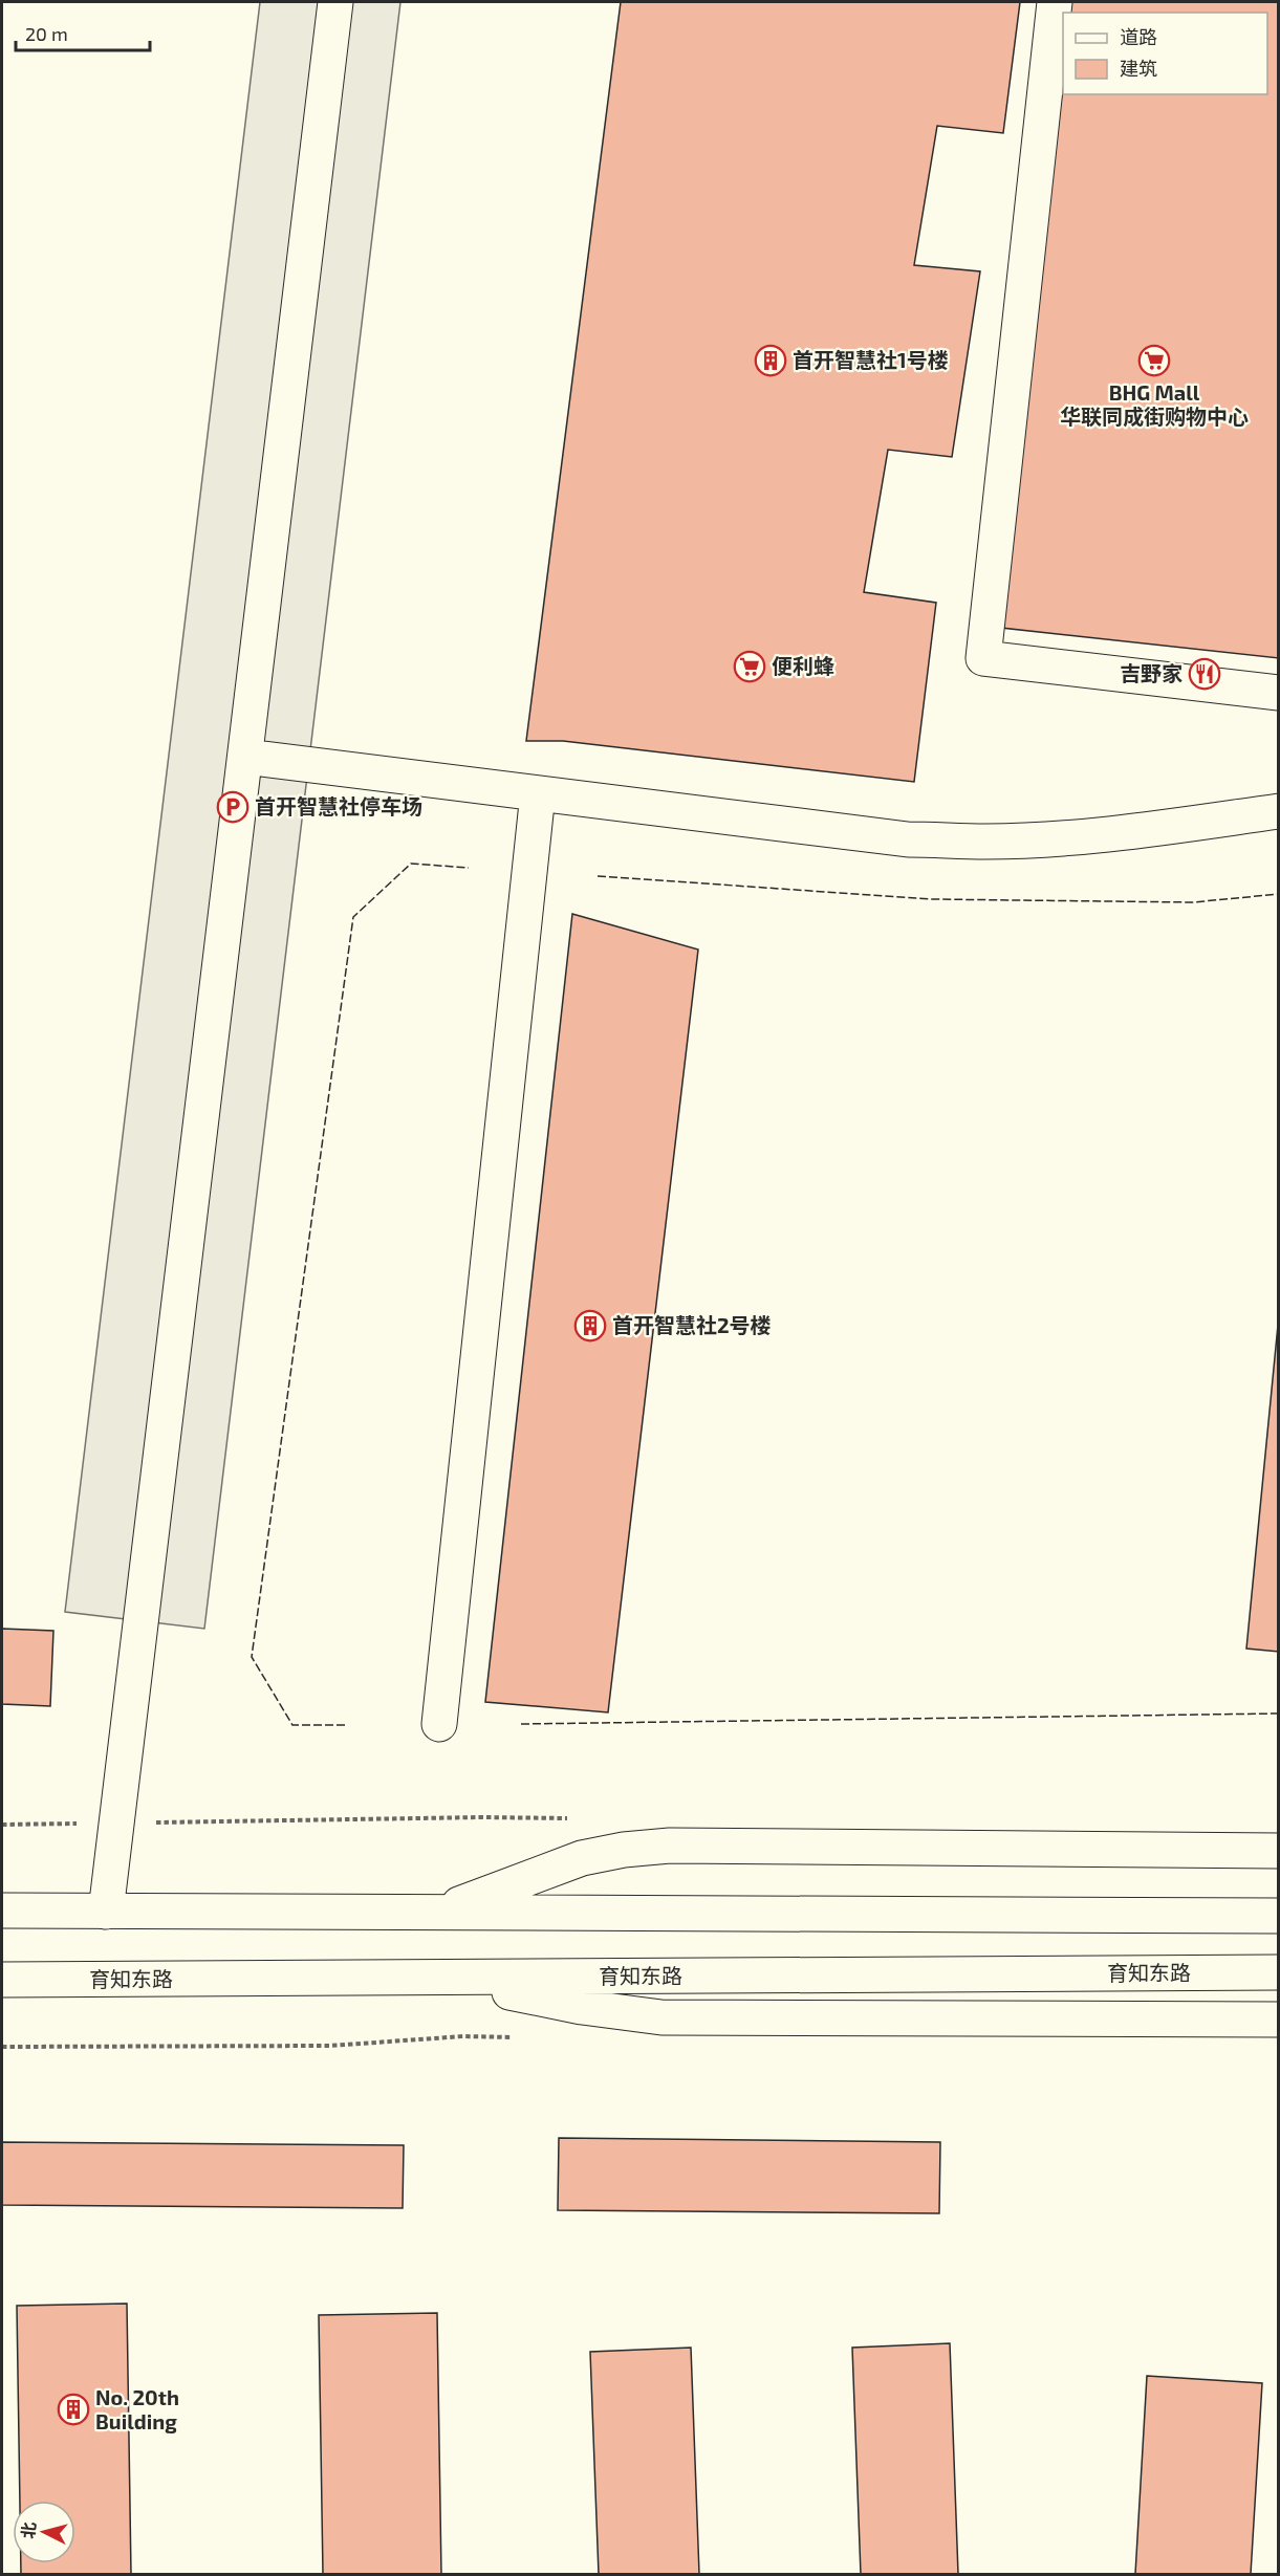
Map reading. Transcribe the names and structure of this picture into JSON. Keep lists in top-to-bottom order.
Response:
{
  "streets": {
    "main road": ["育知东路"]
  },
  "places": {
    "building": ["首开智慧社1号楼", "首开智慧社2号楼", "No. 20th Building"],
    "supermarket": ["BHG Mall 华联同成街购物中心", "便利蜂"],
    "restaurant": ["吉野家"],
    "parking": ["首开智慧社停车场"]
  },
  "legend": ["道路", "建筑"],
  "scale_bar": "20 m",
  "north": "left"
}
